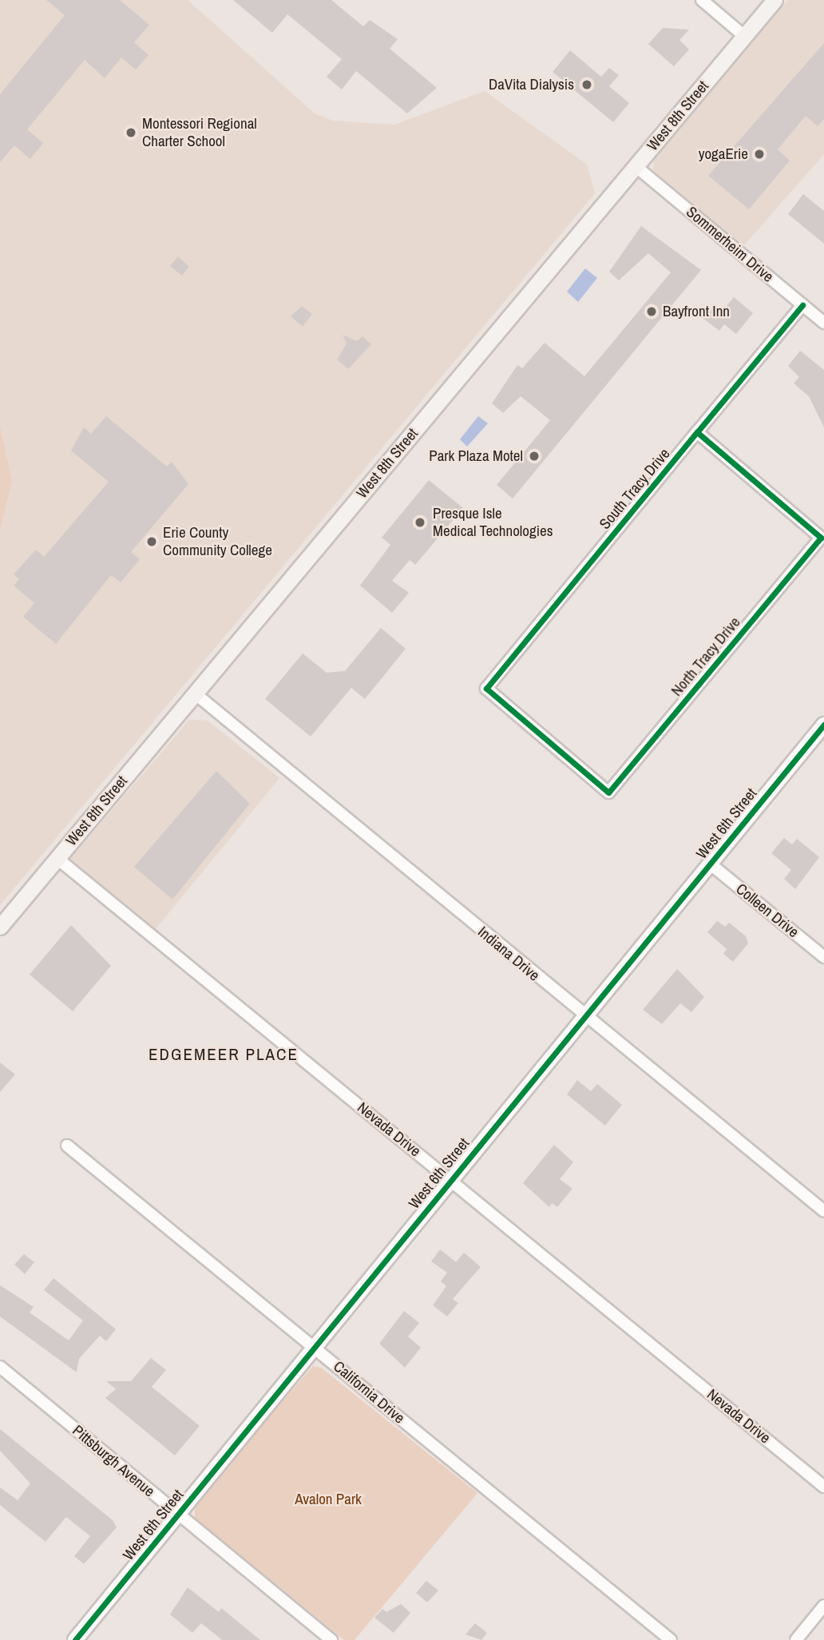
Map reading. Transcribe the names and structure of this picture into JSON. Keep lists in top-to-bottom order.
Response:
{
  "streets": {
    "main road": ["West 8th Street"],
    "street": [
      "Sommerheim Drive",
      "South Tracy Drive",
      "North Tracy Drive",
      "West 6th Street",
      "Colleen Drive",
      "Indiana Drive",
      "Nevada Drive",
      "California Drive",
      "Pittsburgh Avenue"
    ]
  },
  "crossings": [
    ["West 8th Street", "Sommerheim Drive"],
    ["West 8th Street", "Indiana Drive"],
    ["West 8th Street", "Nevada Drive"],
    ["Sommerheim Drive", "South Tracy Drive"],
    ["South Tracy Drive", "North Tracy Drive"],
    ["West 6th Street", "Colleen Drive"],
    ["West 6th Street", "Indiana Drive"],
    ["West 6th Street", "Nevada Drive"],
    ["West 6th Street", "California Drive"],
    ["West 6th Street", "Pittsburgh Avenue"]
  ],
  "districts": ["EDGEMEER PLACE"],
  "parks": ["Avalon Park"],
  "places": [
    "DaVita Dialysis",
    "Montessori Regional Charter School",
    "yogaErie",
    "Bayfront Inn",
    "Park Plaza Motel",
    "Presque Isle Medical Technologies",
    "Erie County Community College"
  ]
}
